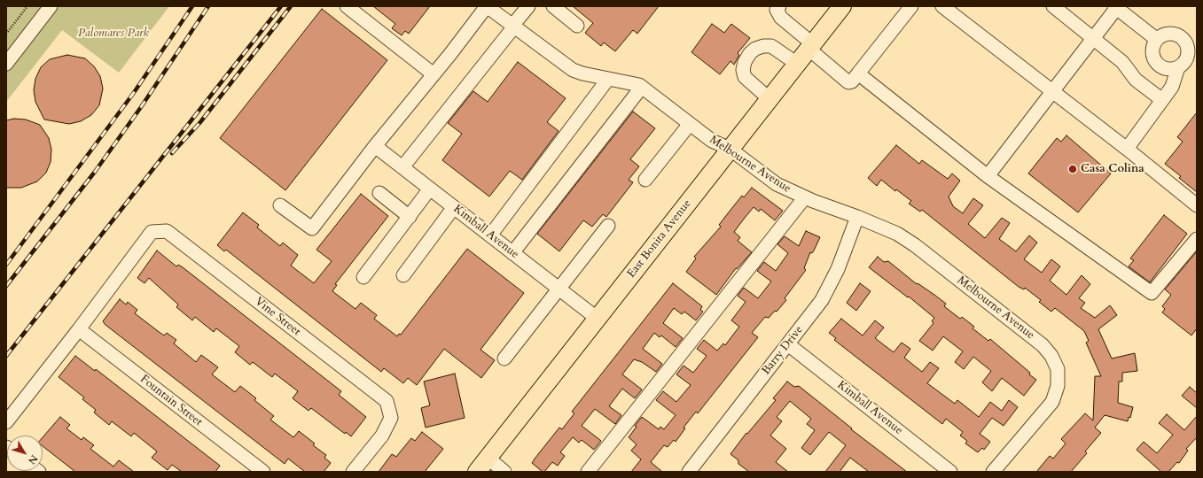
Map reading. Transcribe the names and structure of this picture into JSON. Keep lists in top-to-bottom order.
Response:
{
  "streets": {
    "main road": ["East Bonita Avenue"],
    "street": [
      "Melbourne Avenue",
      "Kimball Avenue",
      "Vine Street",
      "Barry Drive",
      "Fountain Street"
    ]
  },
  "crossings": [
    ["Melbourne Avenue", "East Bonita Avenue"],
    ["Melbourne Avenue", "Barry Drive"],
    ["Kimball Avenue", "East Bonita Avenue"],
    ["Kimball Avenue", "Barry Drive"],
    ["Vine Street", "Fountain Street"]
  ],
  "parks": ["Palomares Park"],
  "places": ["Casa Colina"],
  "north": "bottom right"
}
